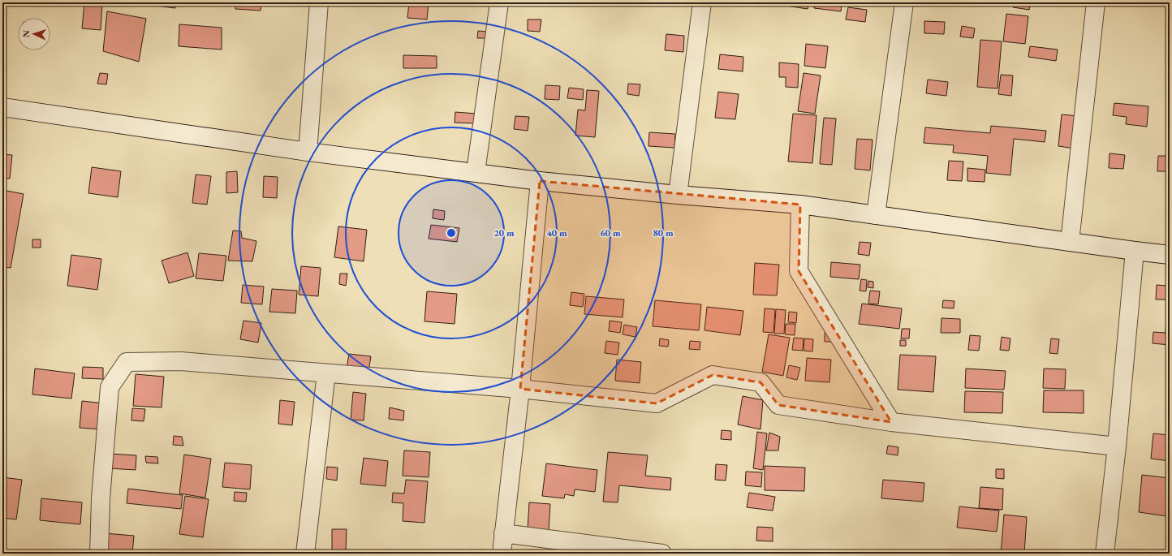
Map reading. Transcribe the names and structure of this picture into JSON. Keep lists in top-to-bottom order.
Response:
{
  "north": "left",
  "rings": [
    "20 m",
    "40 m",
    "60 m",
    "80 m"
  ]
}
